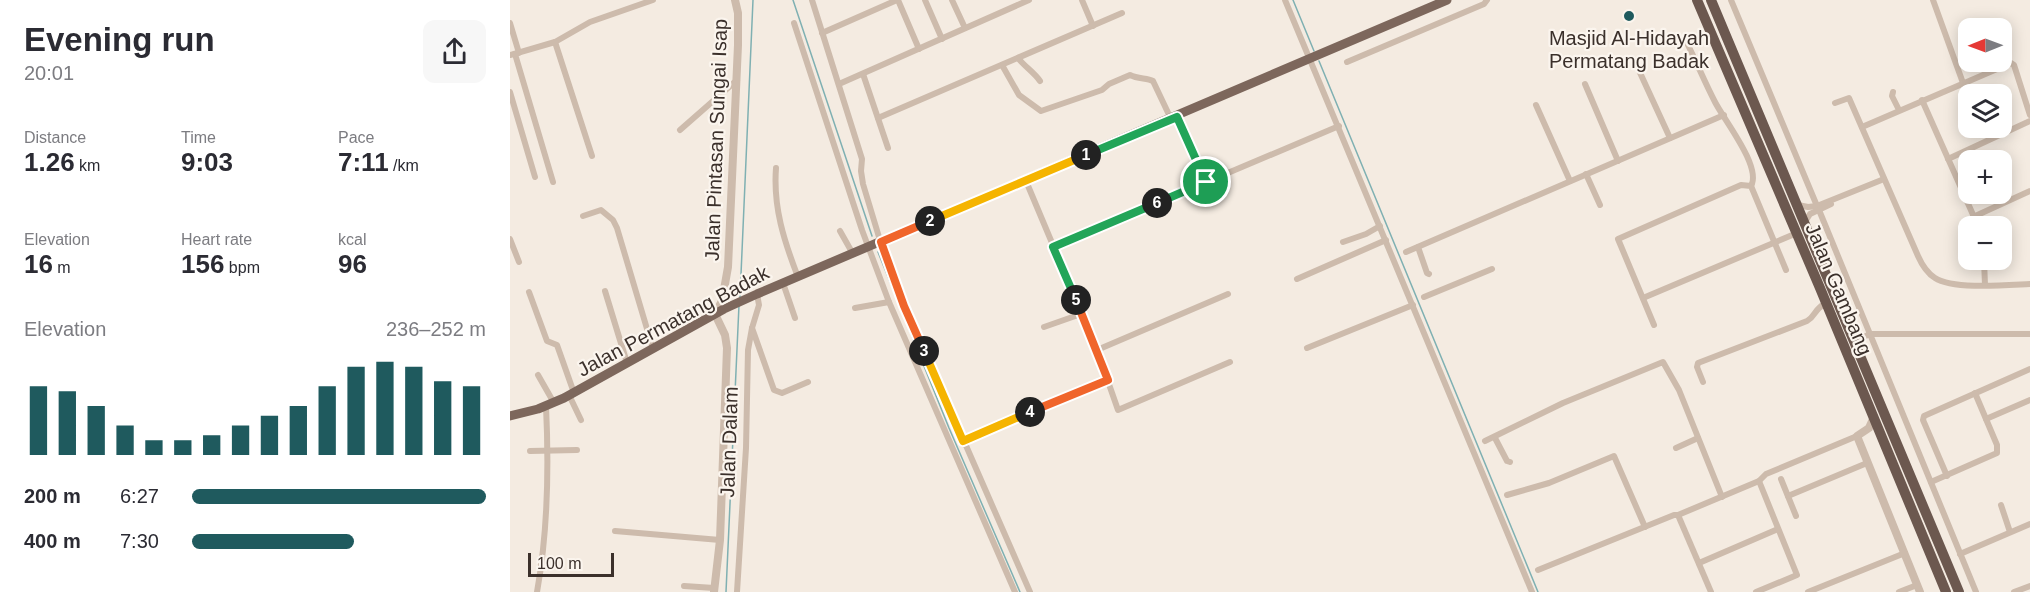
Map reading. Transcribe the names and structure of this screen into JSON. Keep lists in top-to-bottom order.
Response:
{
  "streets": {
    "highway": ["Jalan Gambang"],
    "main road": ["Jalan Permatang Badak"],
    "street": ["Jalan Pintasan Sungai Isap", "Jalan Dalam"]
  },
  "crossings": [
    ["Jalan Pintasan Sungai Isap", "Jalan Permatang Badak"],
    ["Jalan Permatang Badak", "Jalan Dalam"]
  ],
  "places": ["Masjid Al-Hidayah Permatang Badak"],
  "scale_bar": "100 m",
  "north": "left",
  "page": {
    "heading": ["Evening run", "20:01"],
    "map_buttons": ["+", "−"],
    "stats": [
      ["Distance", "1.26 km"],
      ["Time", "9:03"],
      ["Pace", "7:11 /km"],
      ["Elevation", "16 m"],
      ["Heart rate", "156 bpm"],
      ["kcal", "96"]
    ],
    "pins": [
      "1",
      "6",
      "2",
      "5",
      "3",
      "4"
    ],
    "chart": ["Elevation", "236–252 m"],
    "list": [
      {
        "name": "200 m",
        "note": "6:27"
      },
      {
        "name": "400 m",
        "note": "7:30"
      }
    ],
    "scale": "100 m"
  }
}
